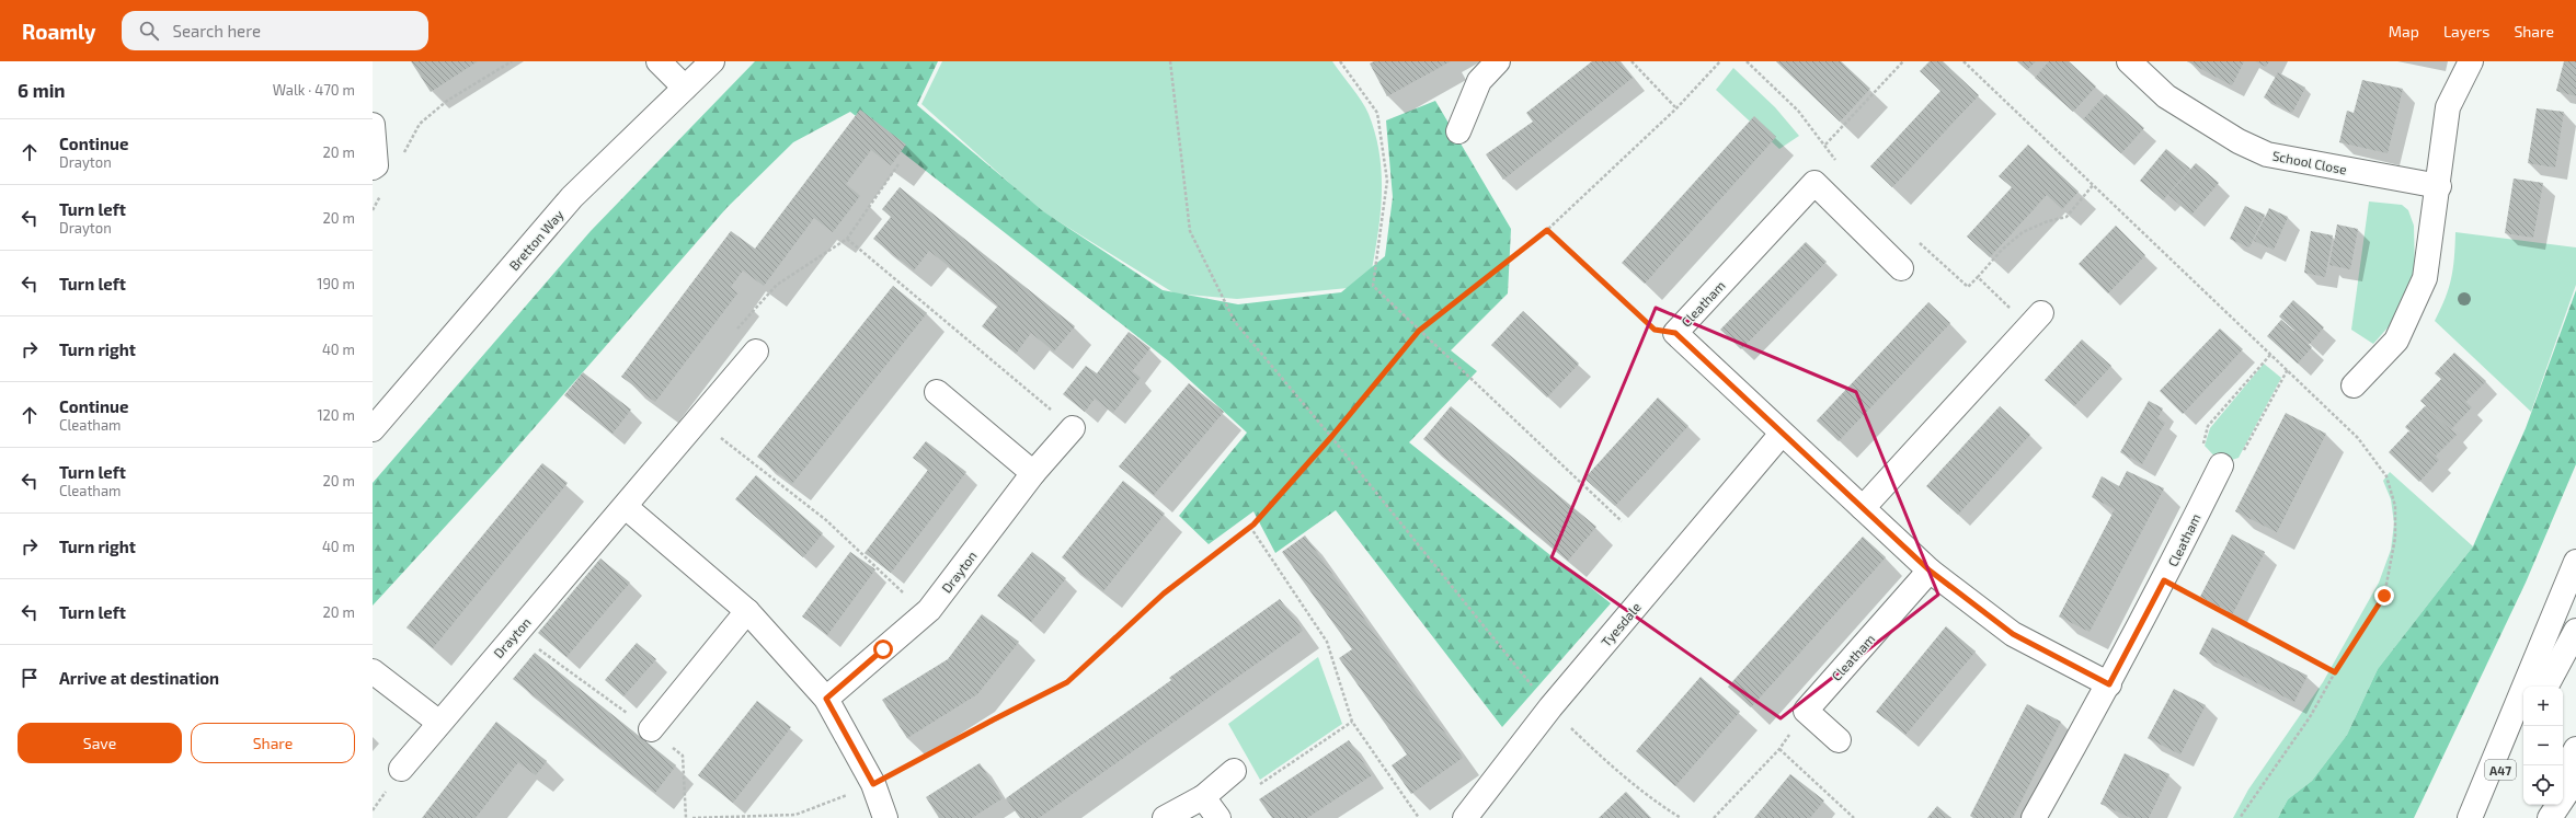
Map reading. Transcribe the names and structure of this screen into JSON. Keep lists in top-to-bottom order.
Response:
{
  "streets": {
    "main road": [
      "School Close",
      "Bretton Way",
      "Cleatham",
      "Drayton",
      "Tyesdale",
      "A47"
    ]
  },
  "crossings": [
    ["Cleatham", "Tyesdale"]
  ],
  "page": {
    "header": "Roamly",
    "search": "Search here",
    "nav": ["Map", "Layers", "Share"],
    "heading": ["6 min", "Walk · 470 m"],
    "list": [
      ["Continue", "Drayton", "20 m"],
      ["Turn left", "Drayton", "20 m"],
      ["Turn left", "190 m"],
      ["Turn right", "40 m"],
      ["Continue", "Cleatham", "120 m"],
      ["Turn left", "Cleatham", "20 m"],
      ["Turn right", "40 m"],
      ["Turn left", "20 m"],
      "Arrive at destination"
    ],
    "map_buttons": ["+", "−"],
    "buttons": ["Save", "Share"]
  }
}
